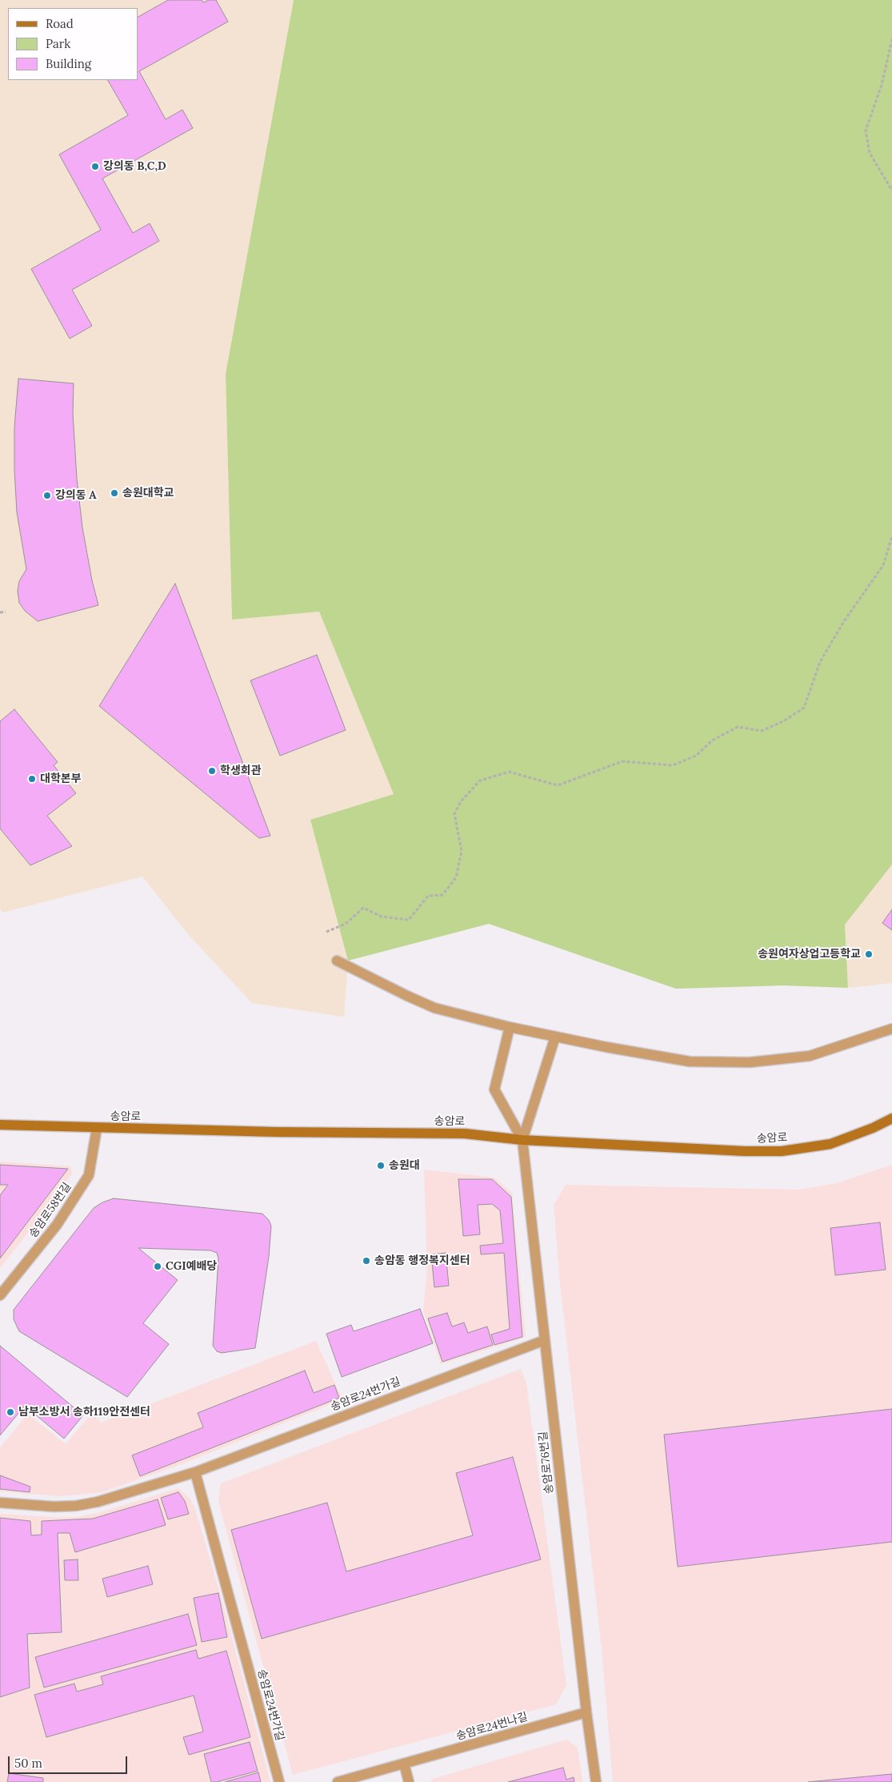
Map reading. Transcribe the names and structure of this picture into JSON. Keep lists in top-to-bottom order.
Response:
{
  "streets": {
    "main road": ["송암로"],
    "street": [
      "송암로58번길",
      "송암로24번가길",
      "송암로76번길",
      "송암로24번나길"
    ]
  },
  "crossings": [
    ["송암로", "송암로58번길"],
    ["송암로", "송암로76번길"],
    ["송암로24번가길", "송암로76번길"],
    ["송암로76번길", "송암로24번나길"]
  ],
  "places": [
    "강의동 B,C,D",
    "송원대학교",
    "강의동 A",
    "학생회관",
    "대학본부",
    "송원여자상업고등학교",
    "송원대",
    "송암동 행정복지센터",
    "CGI예배당",
    "남부소방서 송하119안전센터"
  ],
  "legend": ["Road", "Park", "Building"],
  "scale_bar": "50 m"
}
